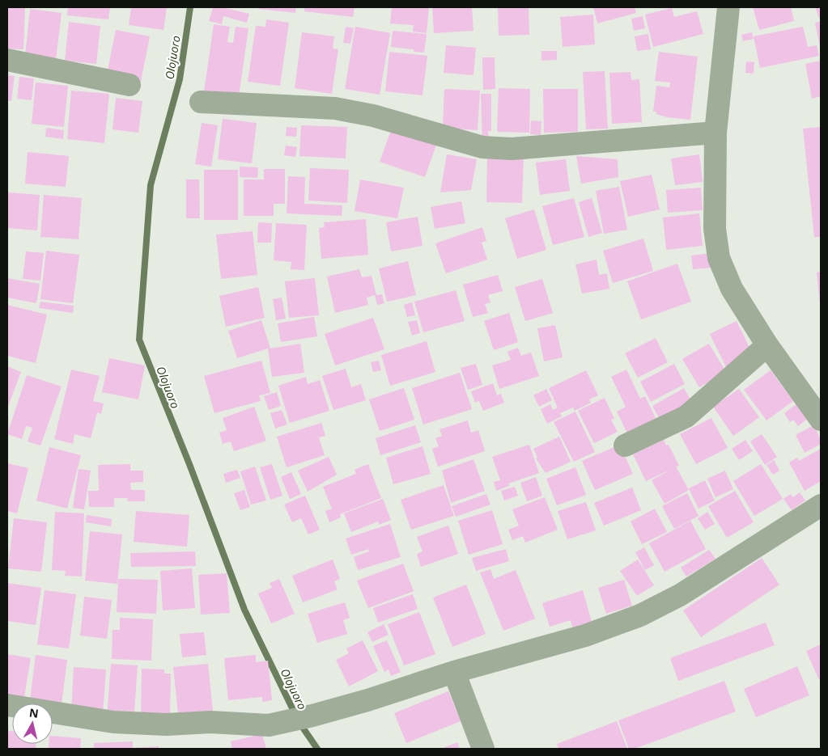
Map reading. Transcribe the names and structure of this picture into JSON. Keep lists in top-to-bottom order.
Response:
{
  "water": ["Olojuoro"],
  "north": "top"
}
